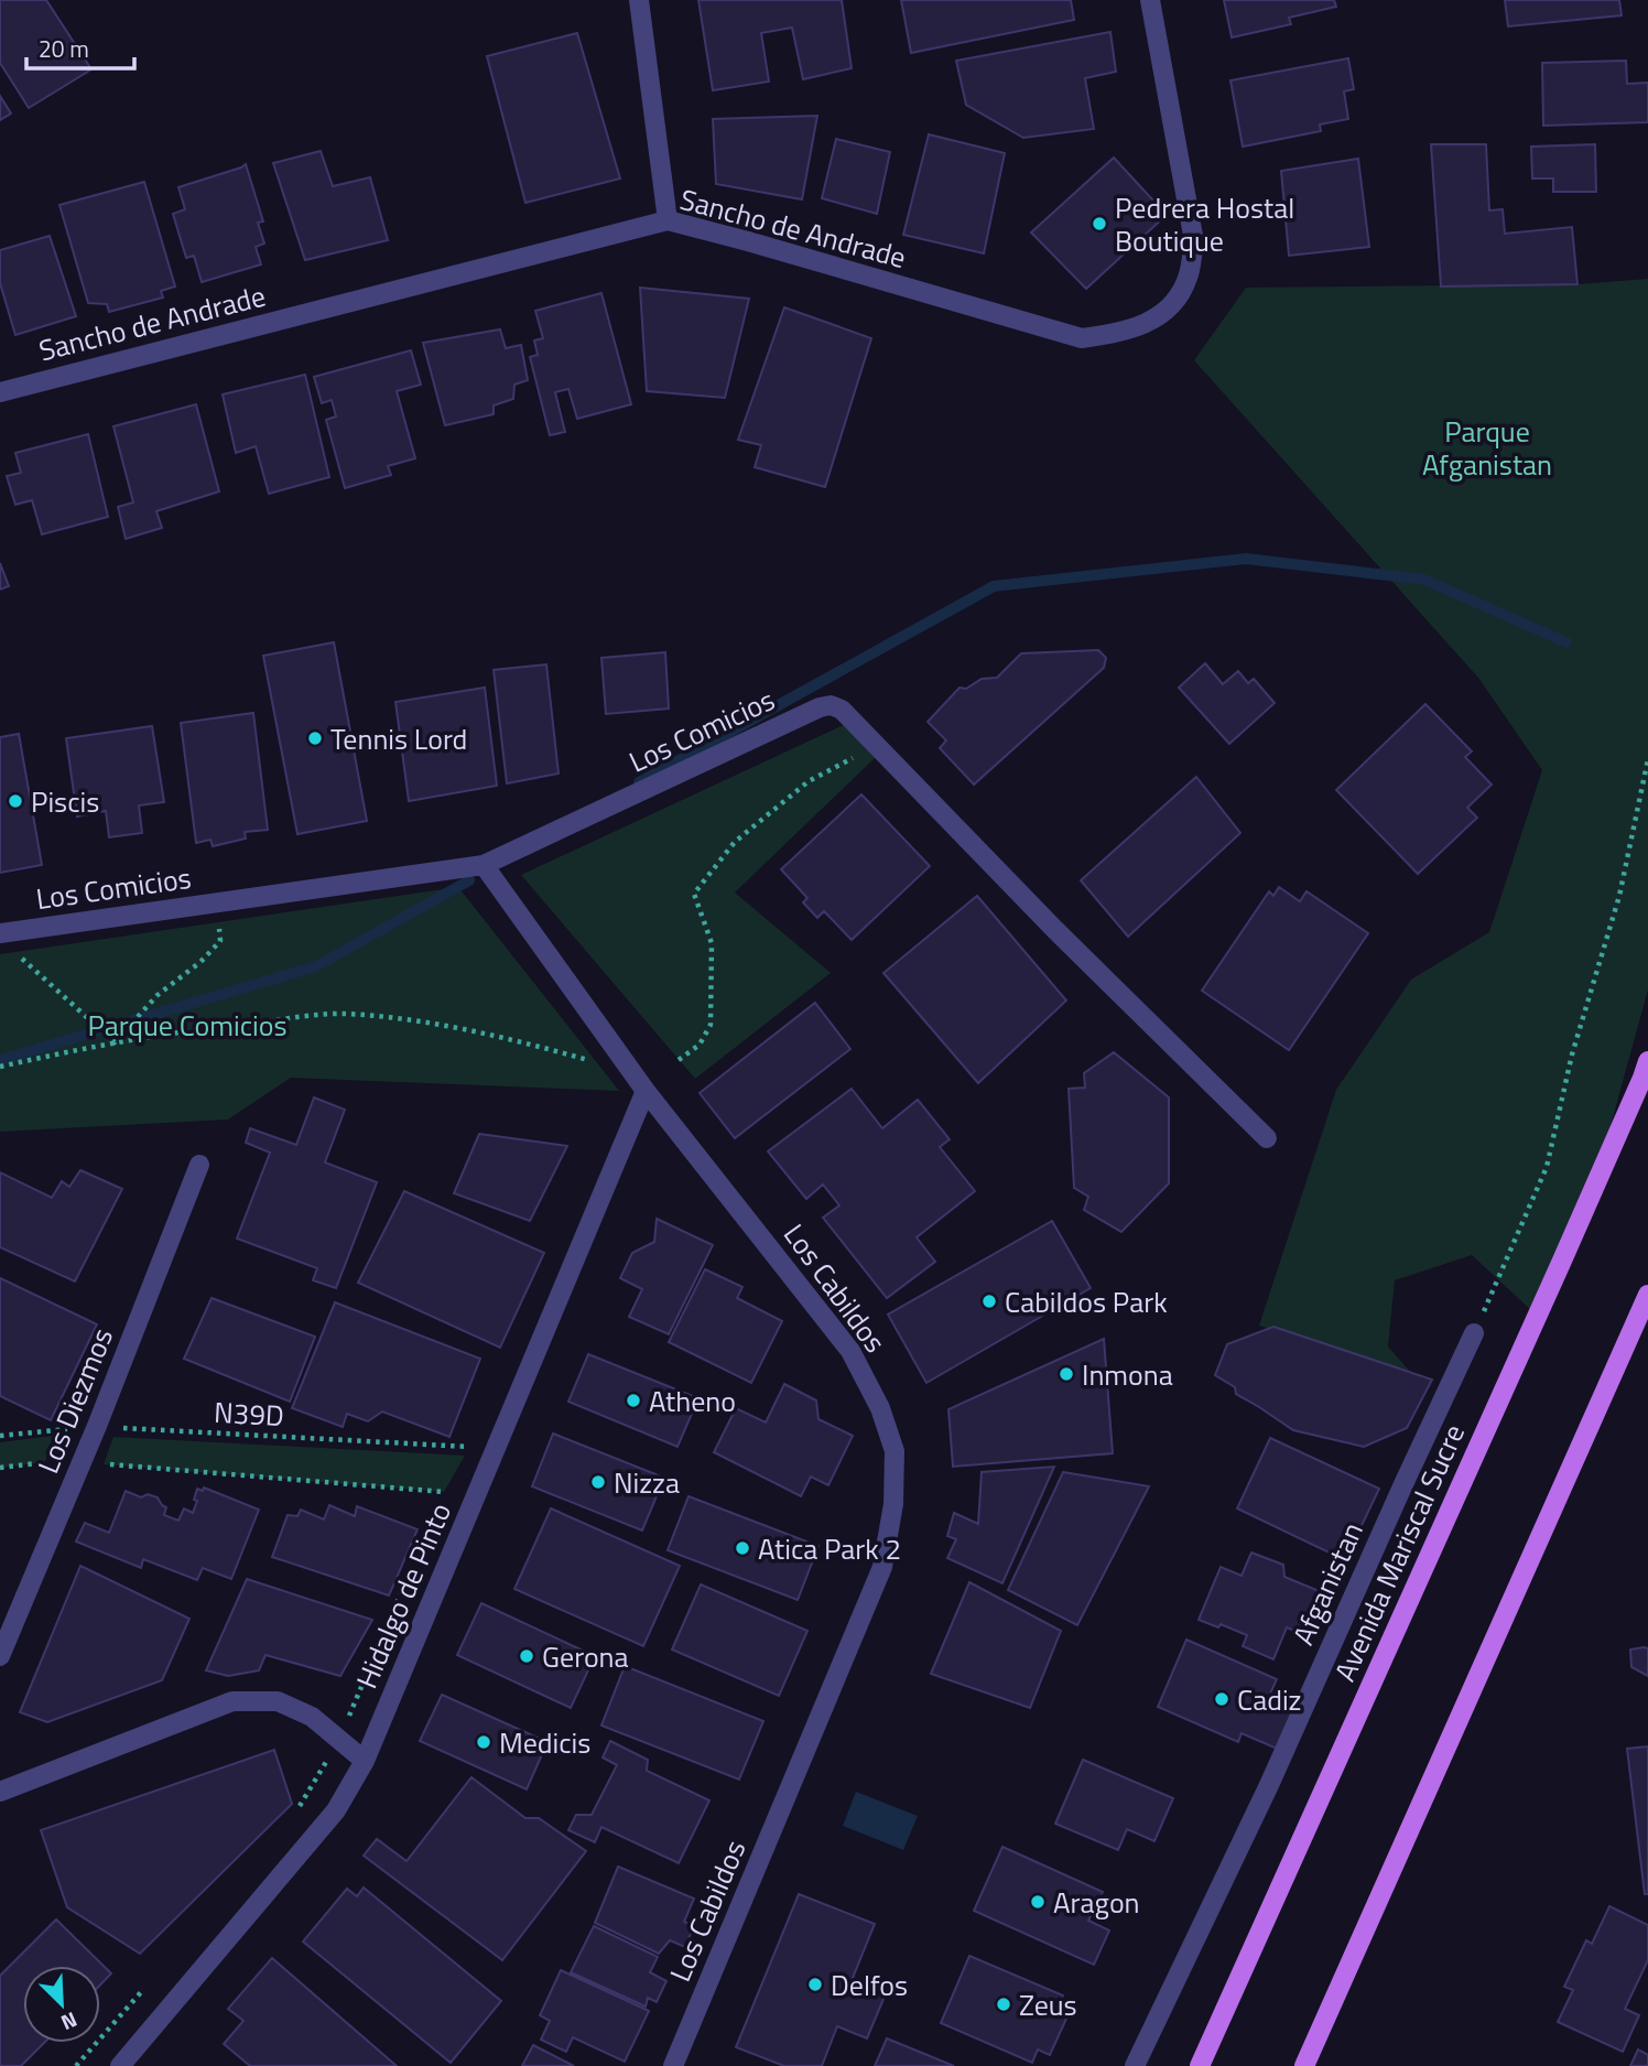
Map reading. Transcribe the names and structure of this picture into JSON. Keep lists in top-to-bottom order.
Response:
{
  "streets": {
    "main road": ["Avenida Mariscal Sucre"],
    "street": [
      "Sancho de Andrade",
      "Los Comicios",
      "Los Cabildos",
      "Los Diezmos",
      "Afganistan",
      "Hidalgo de Pinto"
    ],
    "path": ["N39D"]
  },
  "crossings": [
    ["Los Comicios", "Los Cabildos"],
    ["Los Cabildos", "Hidalgo de Pinto"],
    ["Los Diezmos", "N39D"],
    ["N39D", "Hidalgo de Pinto"]
  ],
  "parks": ["Parque Afganistan", "Parque Comicios"],
  "places": [
    "Pedrera Hostal Boutique",
    "Tennis Lord",
    "Piscis",
    "Cabildos Park",
    "Inmona",
    "Atheno",
    "Nizza",
    "Atica Park 2",
    "Gerona",
    "Cadiz",
    "Medicis",
    "Aragon",
    "Delfos",
    "Zeus"
  ],
  "scale_bar": "20 m",
  "north": "bottom right"
}
